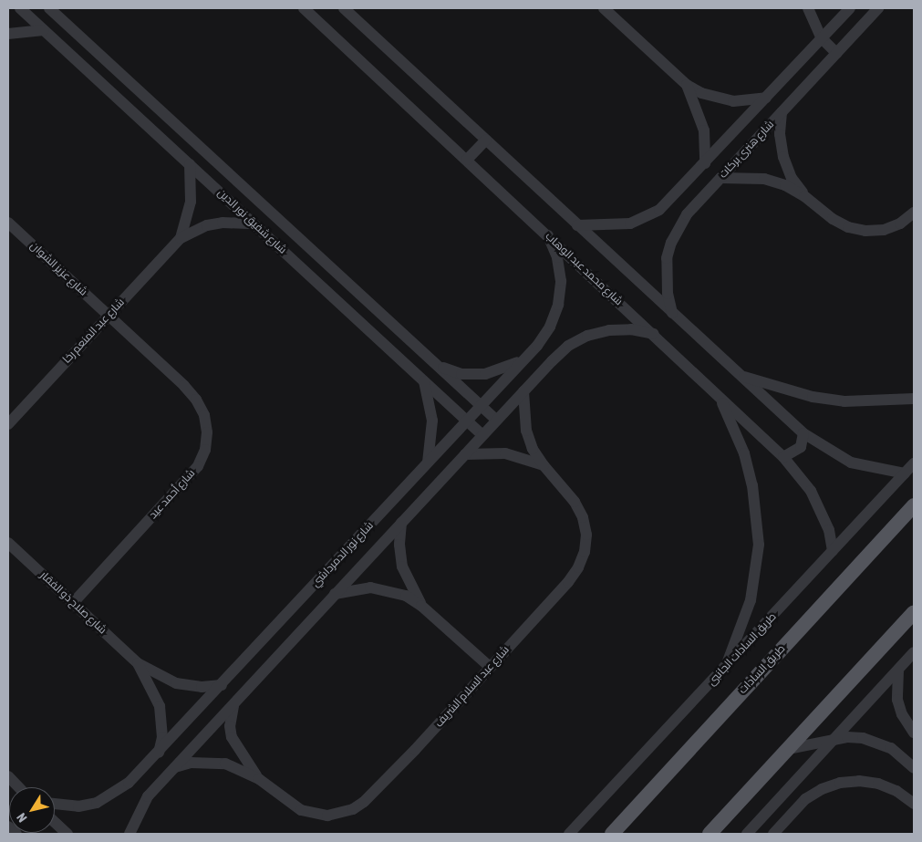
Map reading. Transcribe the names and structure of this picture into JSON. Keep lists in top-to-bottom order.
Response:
{
  "streets": {
    "main road": ["طريق السادات"],
    "street": [
      "شارع هنرى بركات",
      "شارع شفيق نور الدين",
      "شارع عزيز الشوان",
      "شارع محمد عبد الوهاب",
      "شارع عبد المنعم رخا",
      "شارع أحمد عيد",
      "شارع نور الدمرداشي",
      "شارع صلاح ذو الفقار",
      "طريق السادات الجانبى",
      "شارع عبد السلام الشريف"
    ]
  },
  "crossings": [
    ["شارع شفيق نور الدين", "شارع عبد المنعم رخا"],
    ["شارع شفيق نور الدين", "شارع نور الدمرداشي"],
    ["شارع عزيز الشوان", "شارع عبد المنعم رخا"],
    ["شارع عزيز الشوان", "شارع أحمد عيد"],
    ["شارع محمد عبد الوهاب", "شارع نور الدمرداشي"],
    ["شارع محمد عبد الوهاب", "طريق السادات الجانبى"],
    ["شارع عبد المنعم رخا", "شارع أحمد عيد"],
    ["شارع أحمد عيد", "شارع صلاح ذو الفقار"],
    ["شارع نور الدمرداشي", "شارع صلاح ذو الفقار"],
    ["شارع نور الدمرداشي", "شارع عبد السلام الشريف"]
  ],
  "north": "bottom left"
}
